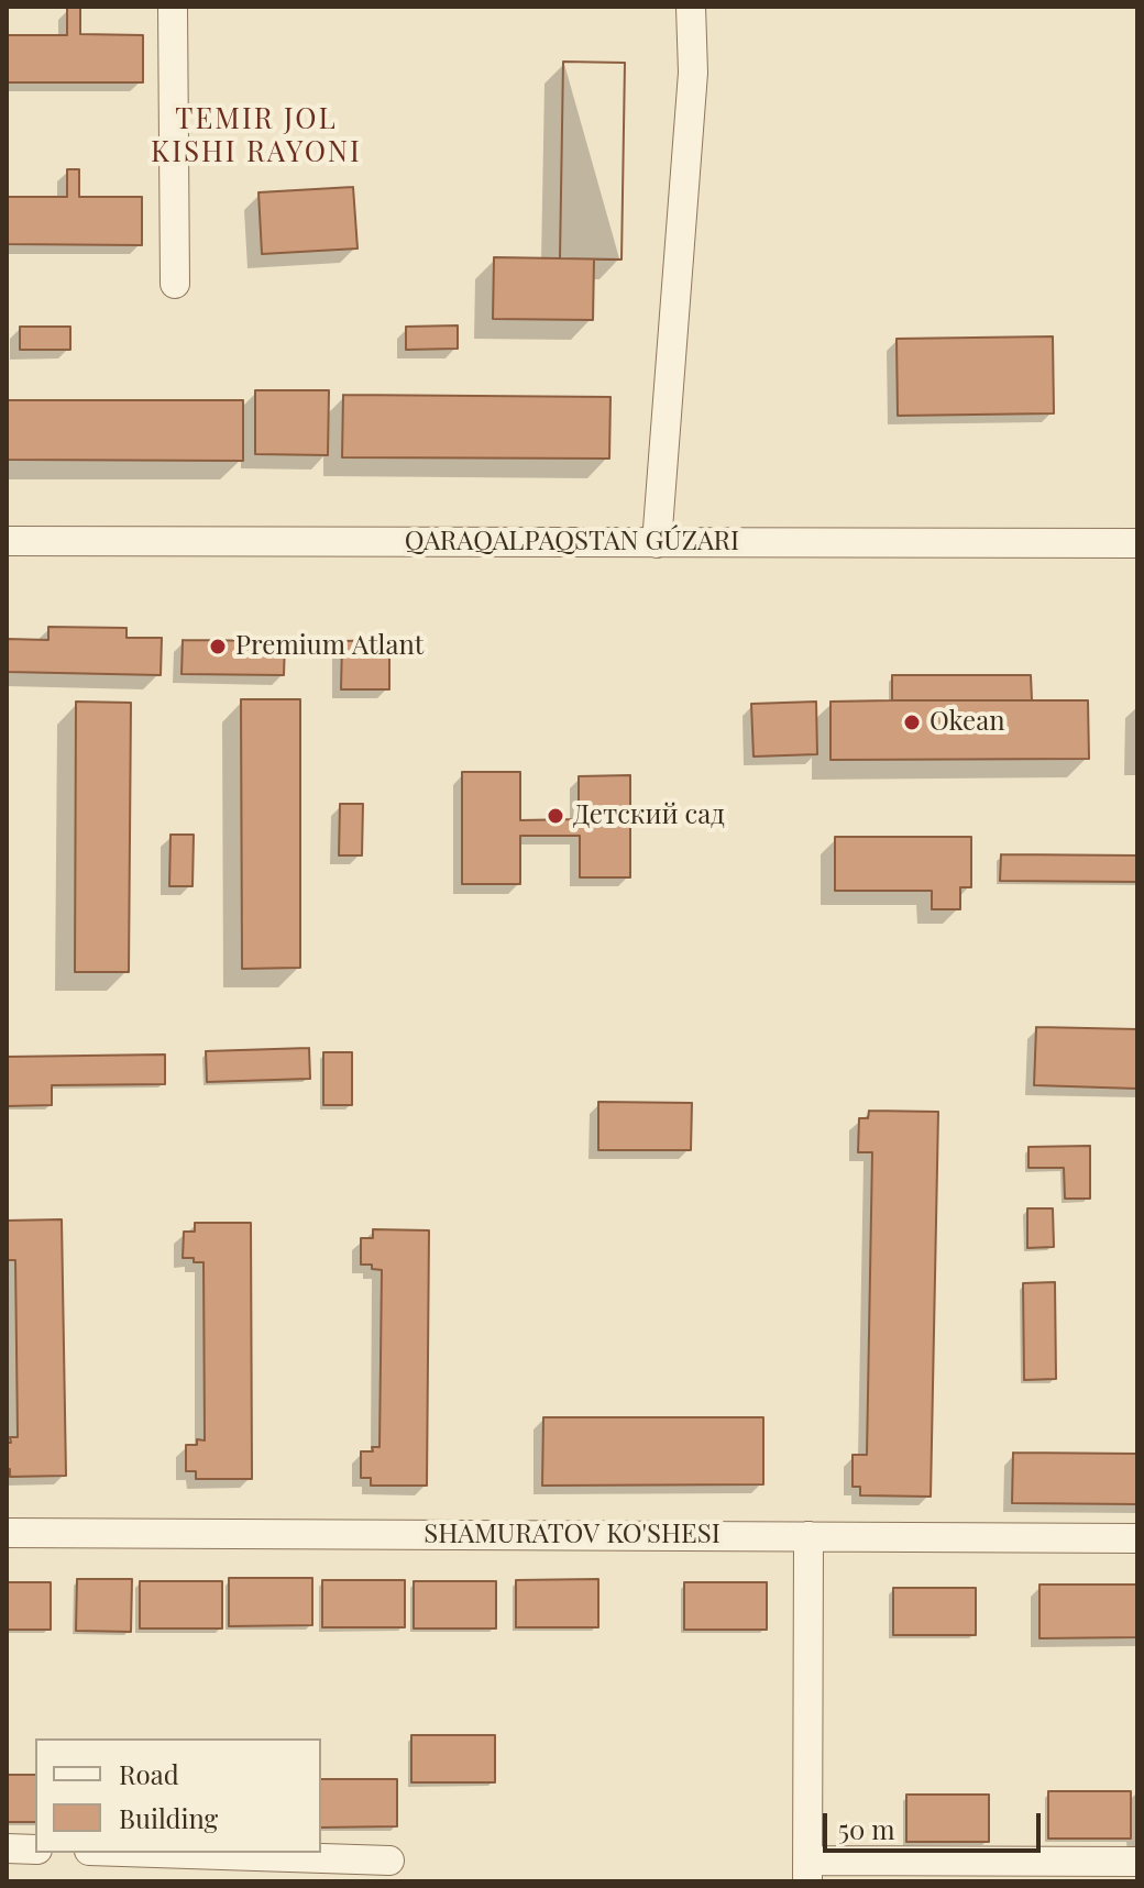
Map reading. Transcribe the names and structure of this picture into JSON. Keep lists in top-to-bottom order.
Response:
{
  "streets": {
    "street": ["SHAMURATOV KO'SHESI"]
  },
  "districts": ["TEMIR JOL KISHI RAYONI"],
  "places": ["Premium Atlant", "Okean", "Детский сад"],
  "legend": ["Road", "Building"],
  "scale_bar": "50 m"
}
